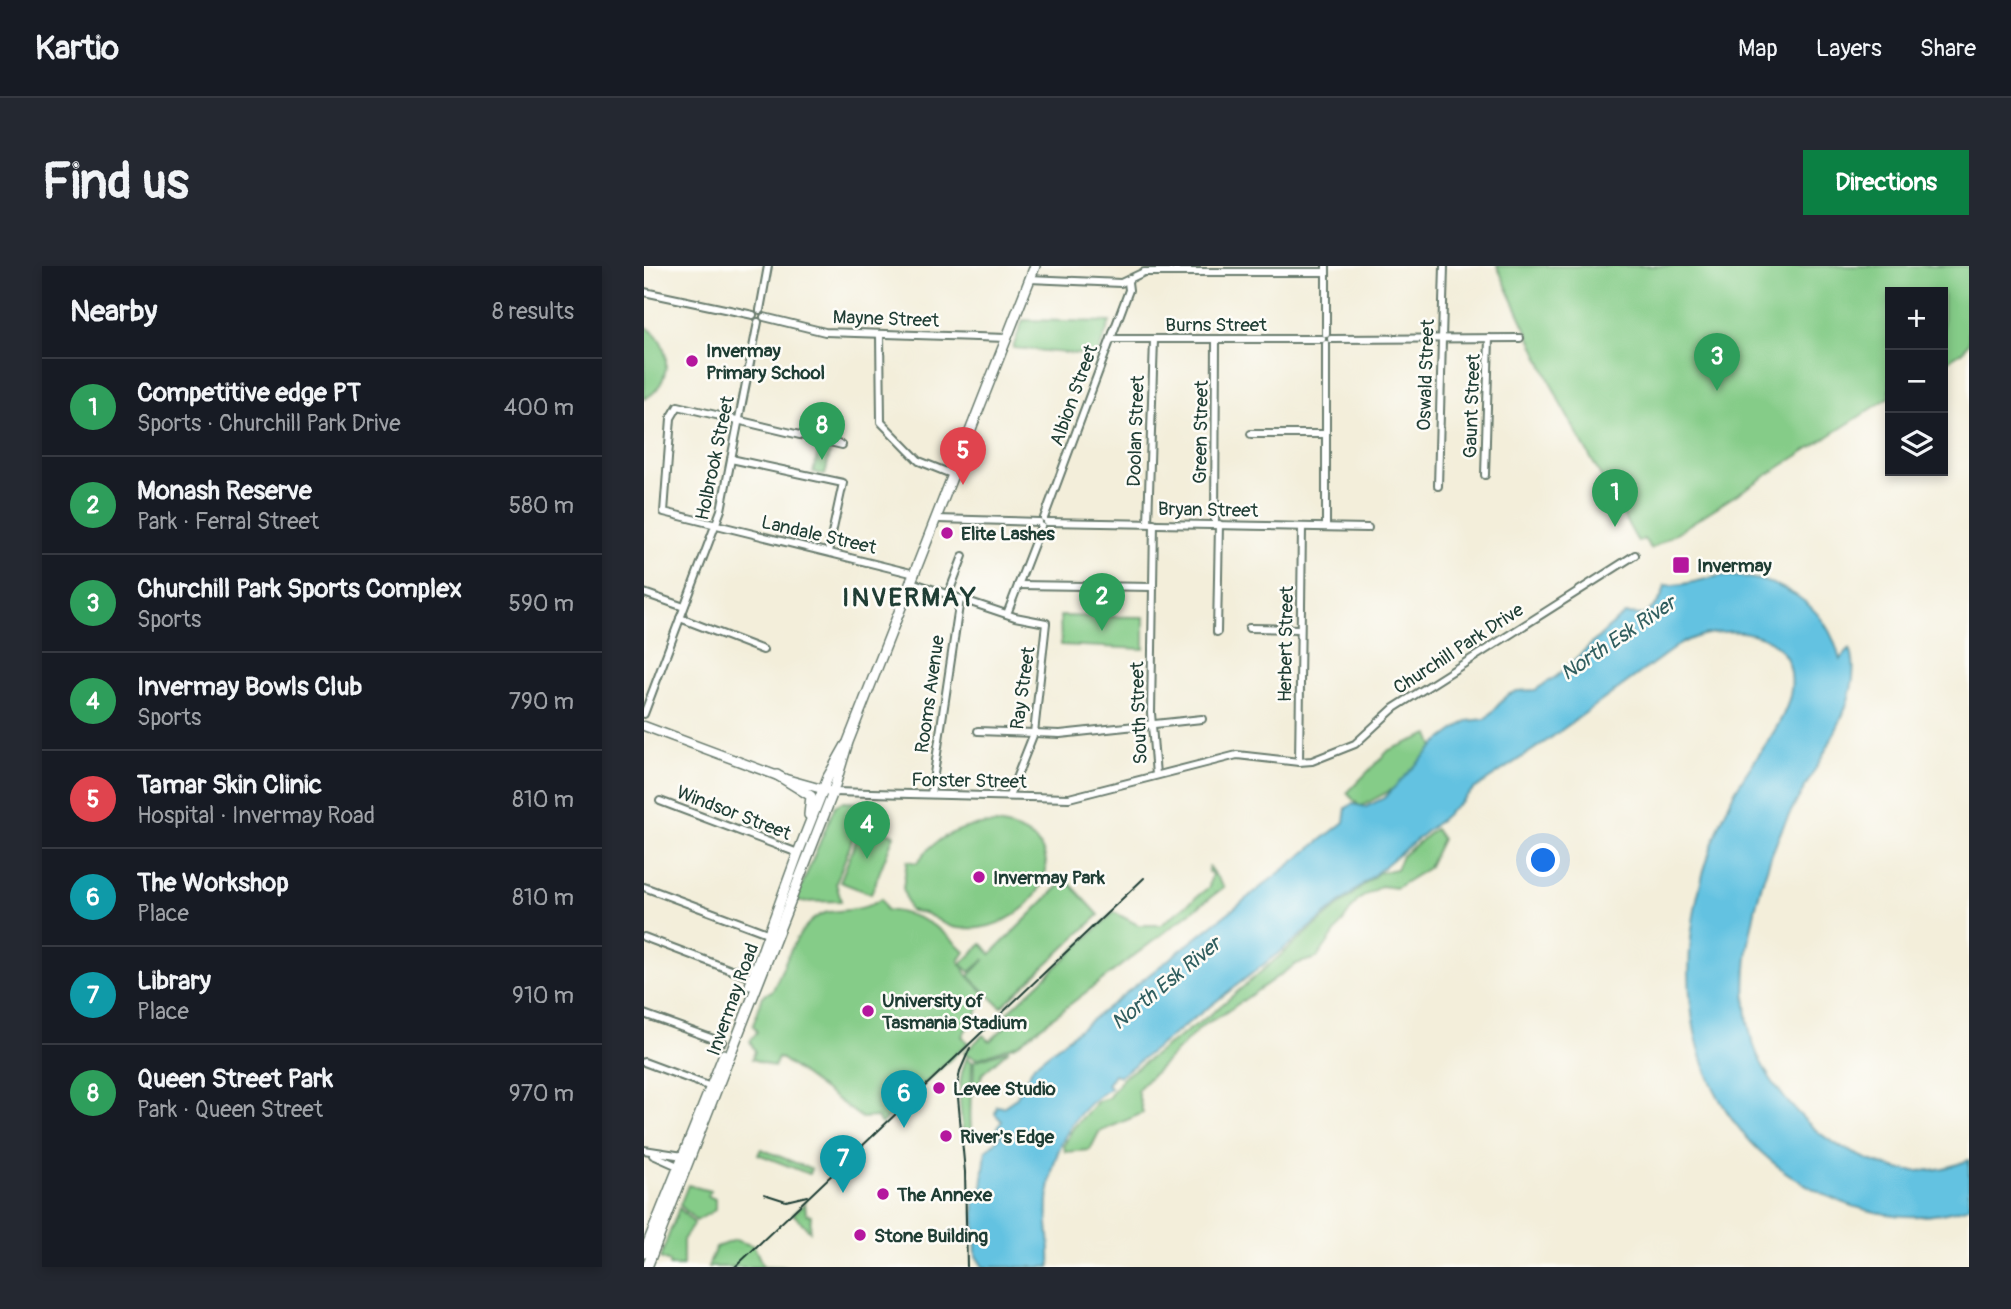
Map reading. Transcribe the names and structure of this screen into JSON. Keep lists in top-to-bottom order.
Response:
{
  "streets": {
    "main road": ["Invermay Road"],
    "street": [
      "Mayne Street",
      "Burns Street",
      "Oswald Street",
      "Albion Street",
      "Gaunt Street",
      "Doolan Street",
      "Green Street",
      "Holbrook Street",
      "Bryan Street",
      "Landale Street",
      "Herbert Street",
      "Churchill Park Drive",
      "Ray Street",
      "Rooms Avenue",
      "South Street",
      "Forster Street",
      "Windsor Street"
    ]
  },
  "crossings": [
    ["Mayne Street", "Invermay Road"],
    ["Burns Street", "Oswald Street"],
    ["Burns Street", "Albion Street"],
    ["Burns Street", "Gaunt Street"],
    ["Burns Street", "Doolan Street"],
    ["Burns Street", "Green Street"],
    ["Albion Street", "Bryan Street"],
    ["Albion Street", "Landale Street"],
    ["Doolan Street", "Bryan Street"],
    ["Doolan Street", "South Street"],
    ["Green Street", "Bryan Street"],
    ["Holbrook Street", "Landale Street"],
    ["Bryan Street", "Herbert Street"],
    ["Bryan Street", "South Street"],
    ["Bryan Street", "Invermay Road"],
    ["Landale Street", "Ray Street"],
    ["Landale Street", "Rooms Avenue"],
    ["Landale Street", "Invermay Road"],
    ["Herbert Street", "Churchill Park Drive"],
    ["Herbert Street", "Forster Street"],
    ["Churchill Park Drive", "Forster Street"],
    ["Ray Street", "Forster Street"],
    ["Rooms Avenue", "Forster Street"],
    ["South Street", "Forster Street"],
    ["Forster Street", "Invermay Road"],
    ["Windsor Street", "Invermay Road"]
  ],
  "districts": ["INVERMAY"],
  "water": ["North Esk River"],
  "places": {
    "other": [
      "Invermay Primary School",
      "Elite Lashes",
      "Invermay Park",
      "University of Tasmania Stadium",
      "Levee Studio",
      "River's Edge",
      "The Annexe",
      "Stone Building"
    ],
    "transit": ["Invermay"]
  },
  "page": {
    "header": "Kartio",
    "nav": ["Map", "Layers", "Share"],
    "buttons": "Directions",
    "title": "Find us",
    "heading": ["Nearby", "8 results"],
    "map_buttons": ["+", "−"],
    "pins": [
      "3",
      "8",
      "5",
      "1",
      "2",
      "4",
      "6",
      "7"
    ],
    "list": [
      {
        "mark": "1",
        "name": "Competitive edge PT",
        "note": "Sports · Churchill Park Drive",
        "value": "400 m"
      },
      {
        "mark": "2",
        "name": "Monash Reserve",
        "note": "Park · Ferral Street",
        "value": "580 m"
      },
      {
        "mark": "3",
        "name": "Churchill Park Sports Complex",
        "note": "Sports",
        "value": "590 m"
      },
      {
        "mark": "4",
        "name": "Invermay Bowls Club",
        "note": "Sports",
        "value": "790 m"
      },
      {
        "mark": "5",
        "name": "Tamar Skin Clinic",
        "note": "Hospital · Invermay Road",
        "value": "810 m"
      },
      {
        "mark": "6",
        "name": "The Workshop",
        "note": "Place",
        "value": "810 m"
      },
      {
        "mark": "7",
        "name": "Library",
        "note": "Place",
        "value": "910 m"
      },
      {
        "mark": "8",
        "name": "Queen Street Park",
        "note": "Park · Queen Street",
        "value": "970 m"
      }
    ]
  }
}
